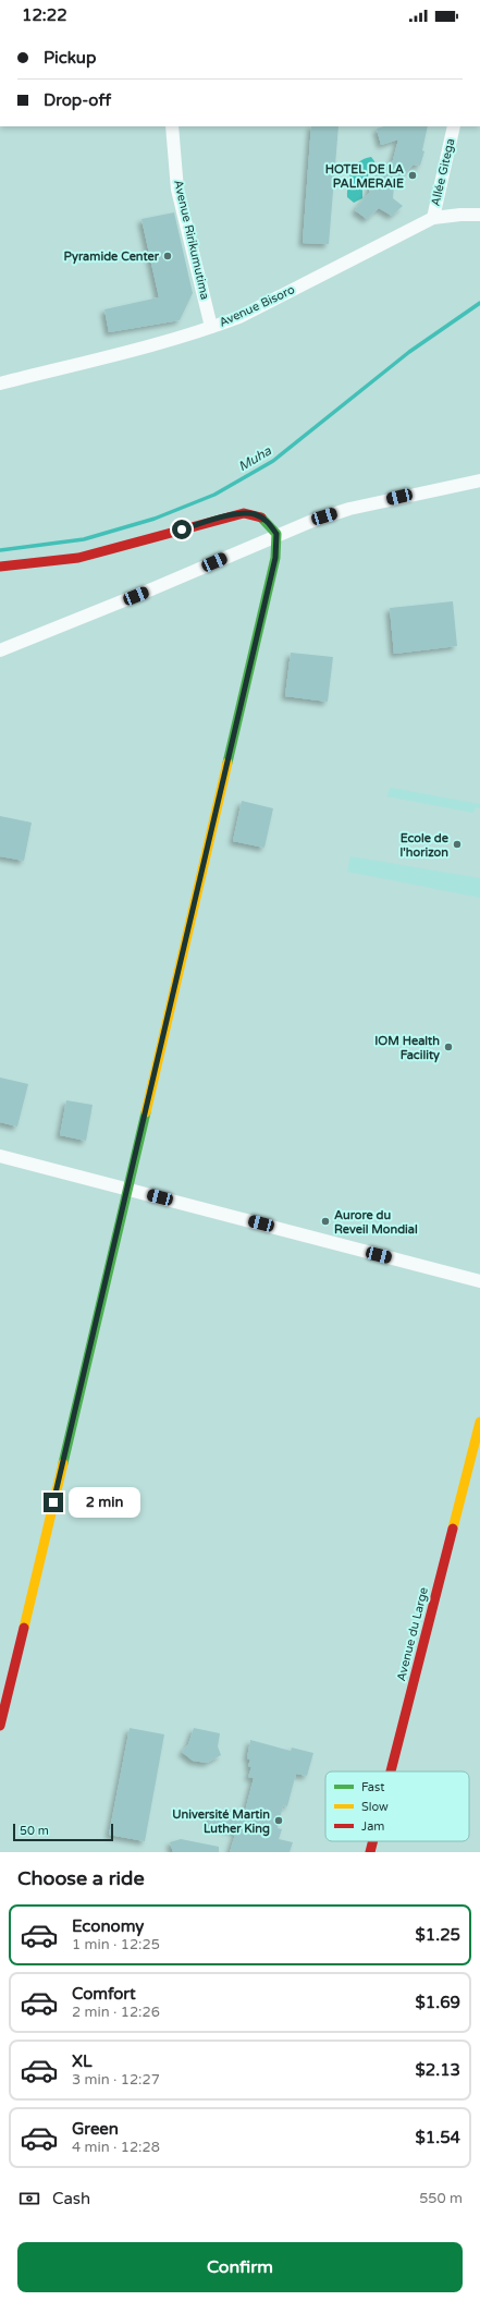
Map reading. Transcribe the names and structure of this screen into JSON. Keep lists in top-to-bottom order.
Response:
{
  "streets": {
    "street": [
      "Allée Gitega",
      "Avenue Ririkumutima",
      "Avenue Bisoro",
      "Avenue du Large"
    ]
  },
  "crossings": [
    ["Allée Gitega", "Avenue Bisoro"],
    ["Avenue Ririkumutima", "Avenue Bisoro"]
  ],
  "water": ["Muha"],
  "places": [
    "HOTEL DE LA PALMERAIE",
    "Pyramide Center",
    "Ecole de l'horizon",
    "IOM Health Facility",
    "Aurore du Reveil Mondial",
    "Université Martin Luther King"
  ],
  "legend": ["Fast", "Slow", "Jam"],
  "scale_bar": "50 m",
  "page": {
    "status": "12:22",
    "banner": ["Pickup", "Drop-off"],
    "bubble": "2 min",
    "scale": "50 m",
    "heading": "Choose a ride",
    "list": [
      {
        "name": "Economy",
        "note": "1 min · 12:25",
        "value": "$1.25"
      },
      {
        "name": "Comfort",
        "note": "2 min · 12:26",
        "value": "$1.69"
      },
      {
        "name": "XL",
        "note": "3 min · 12:27",
        "value": "$2.13"
      },
      {
        "name": "Green",
        "note": "4 min · 12:28",
        "value": "$1.54"
      }
    ],
    "pay": ["Cash", "550 m"],
    "buttons": "Confirm"
  }
}
